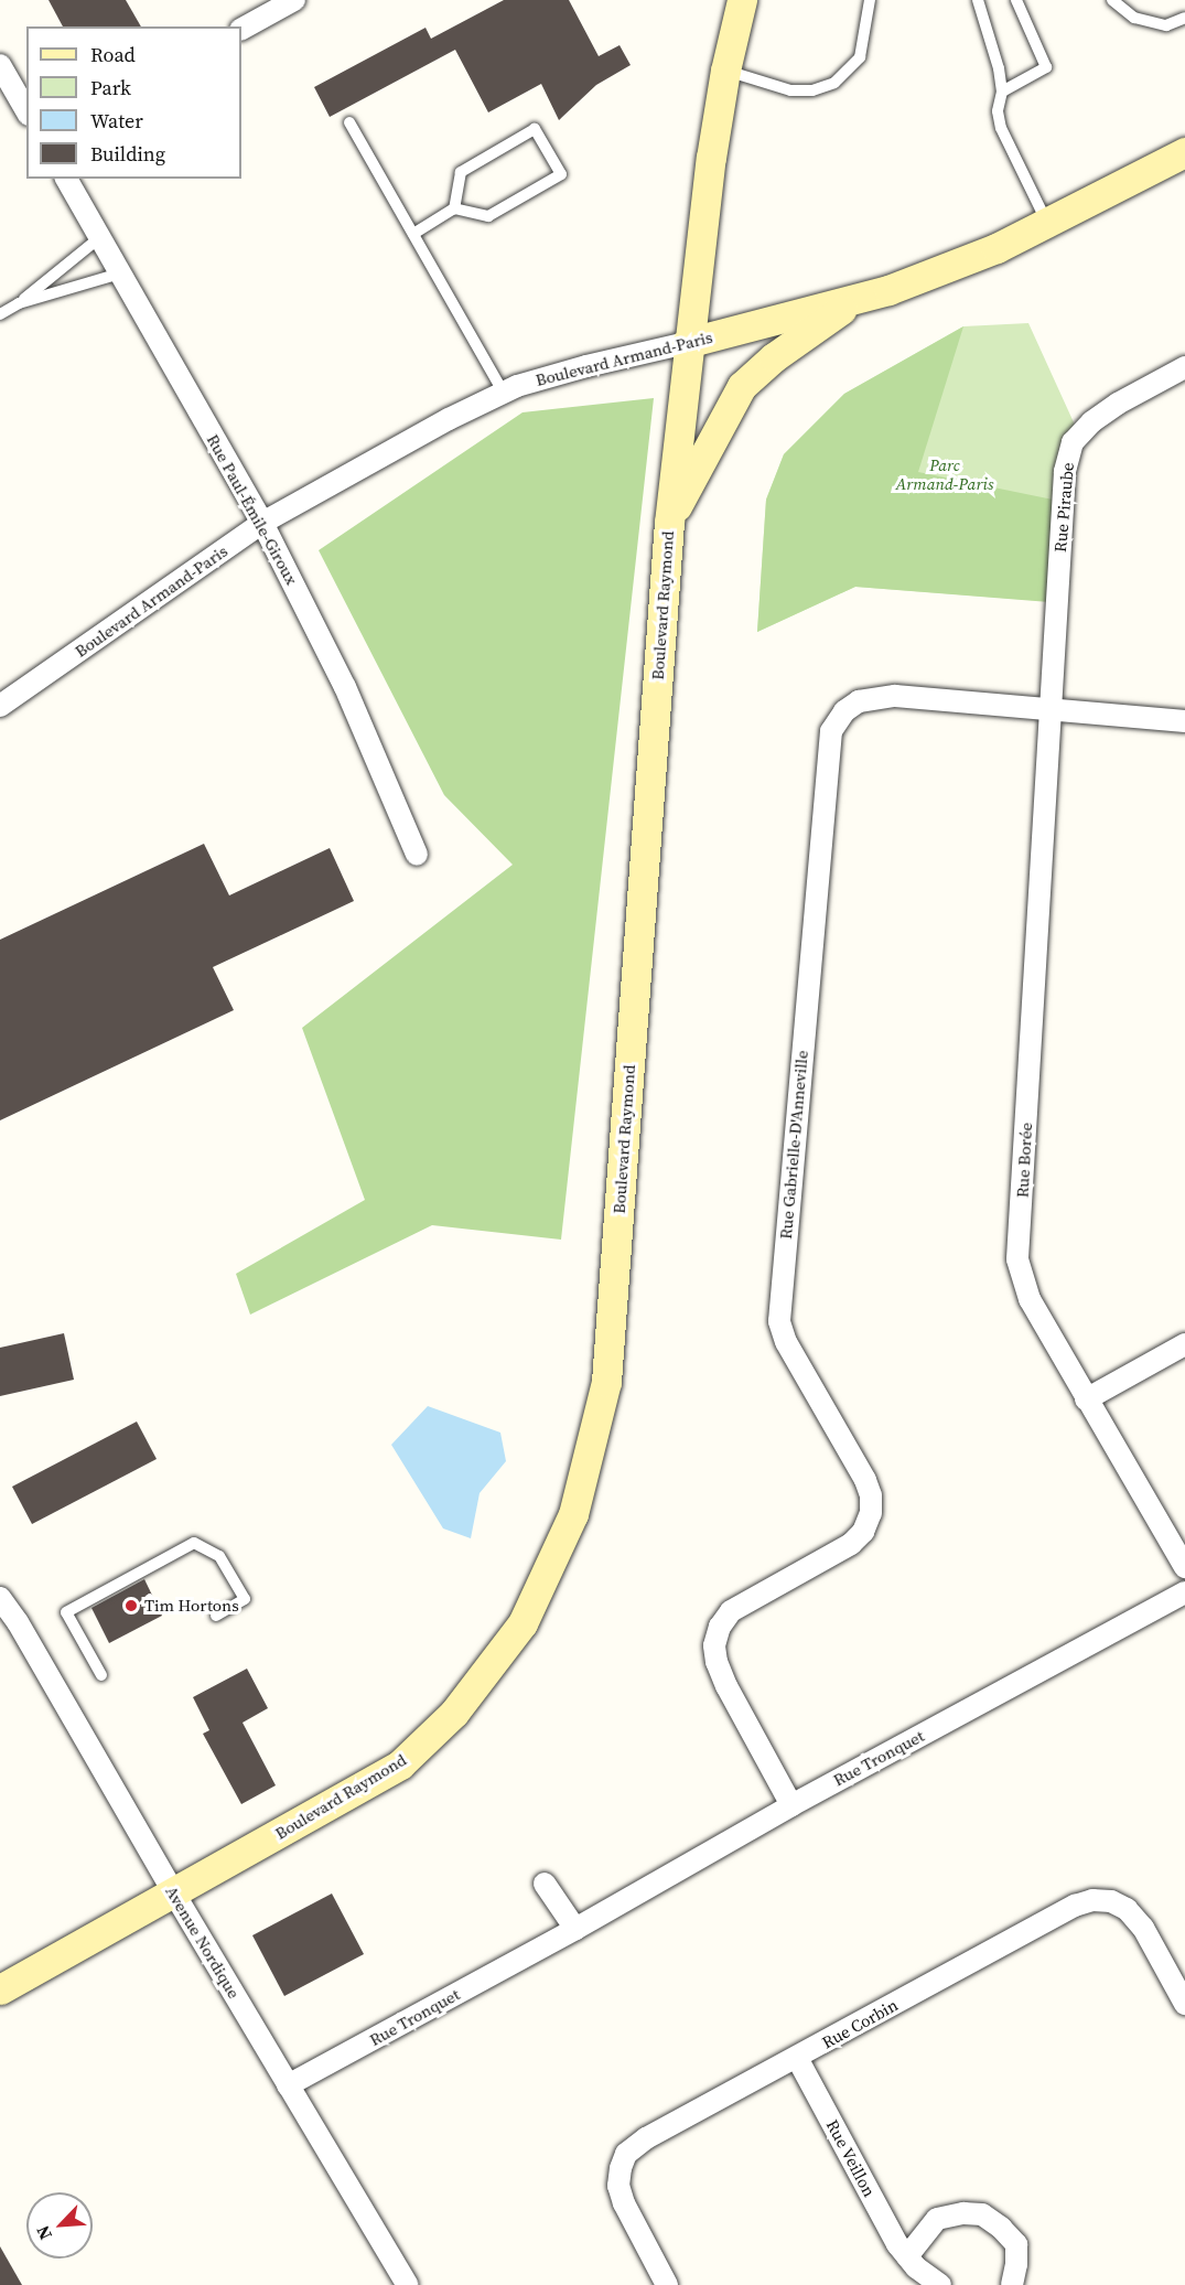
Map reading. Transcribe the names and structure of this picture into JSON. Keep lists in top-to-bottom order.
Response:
{
  "streets": {
    "street": [
      "Boulevard Armand-Paris",
      "Rue Piraube",
      "Rue Paul-Émile-Giroux",
      "Boulevard Raymond",
      "Rue Gabrielle-D'Anneville",
      "Rue Borée",
      "Rue Tronquet",
      "Avenue Nordique",
      "Rue Corbin",
      "Rue Veillon"
    ]
  },
  "crossings": [
    ["Boulevard Armand-Paris", "Rue Paul-Émile-Giroux"],
    ["Boulevard Armand-Paris", "Boulevard Raymond"],
    ["Rue Piraube", "Rue Gabrielle-D'Anneville"],
    ["Rue Piraube", "Rue Borée"],
    ["Boulevard Raymond", "Avenue Nordique"],
    ["Rue Gabrielle-D'Anneville", "Rue Borée"],
    ["Rue Gabrielle-D'Anneville", "Rue Tronquet"],
    ["Rue Tronquet", "Avenue Nordique"],
    ["Rue Corbin", "Rue Veillon"]
  ],
  "parks": ["Parc Armand-Paris"],
  "places": ["Tim Hortons"],
  "legend": [
    "Road",
    "Park",
    "Water",
    "Building"
  ],
  "north": "bottom left"
}
